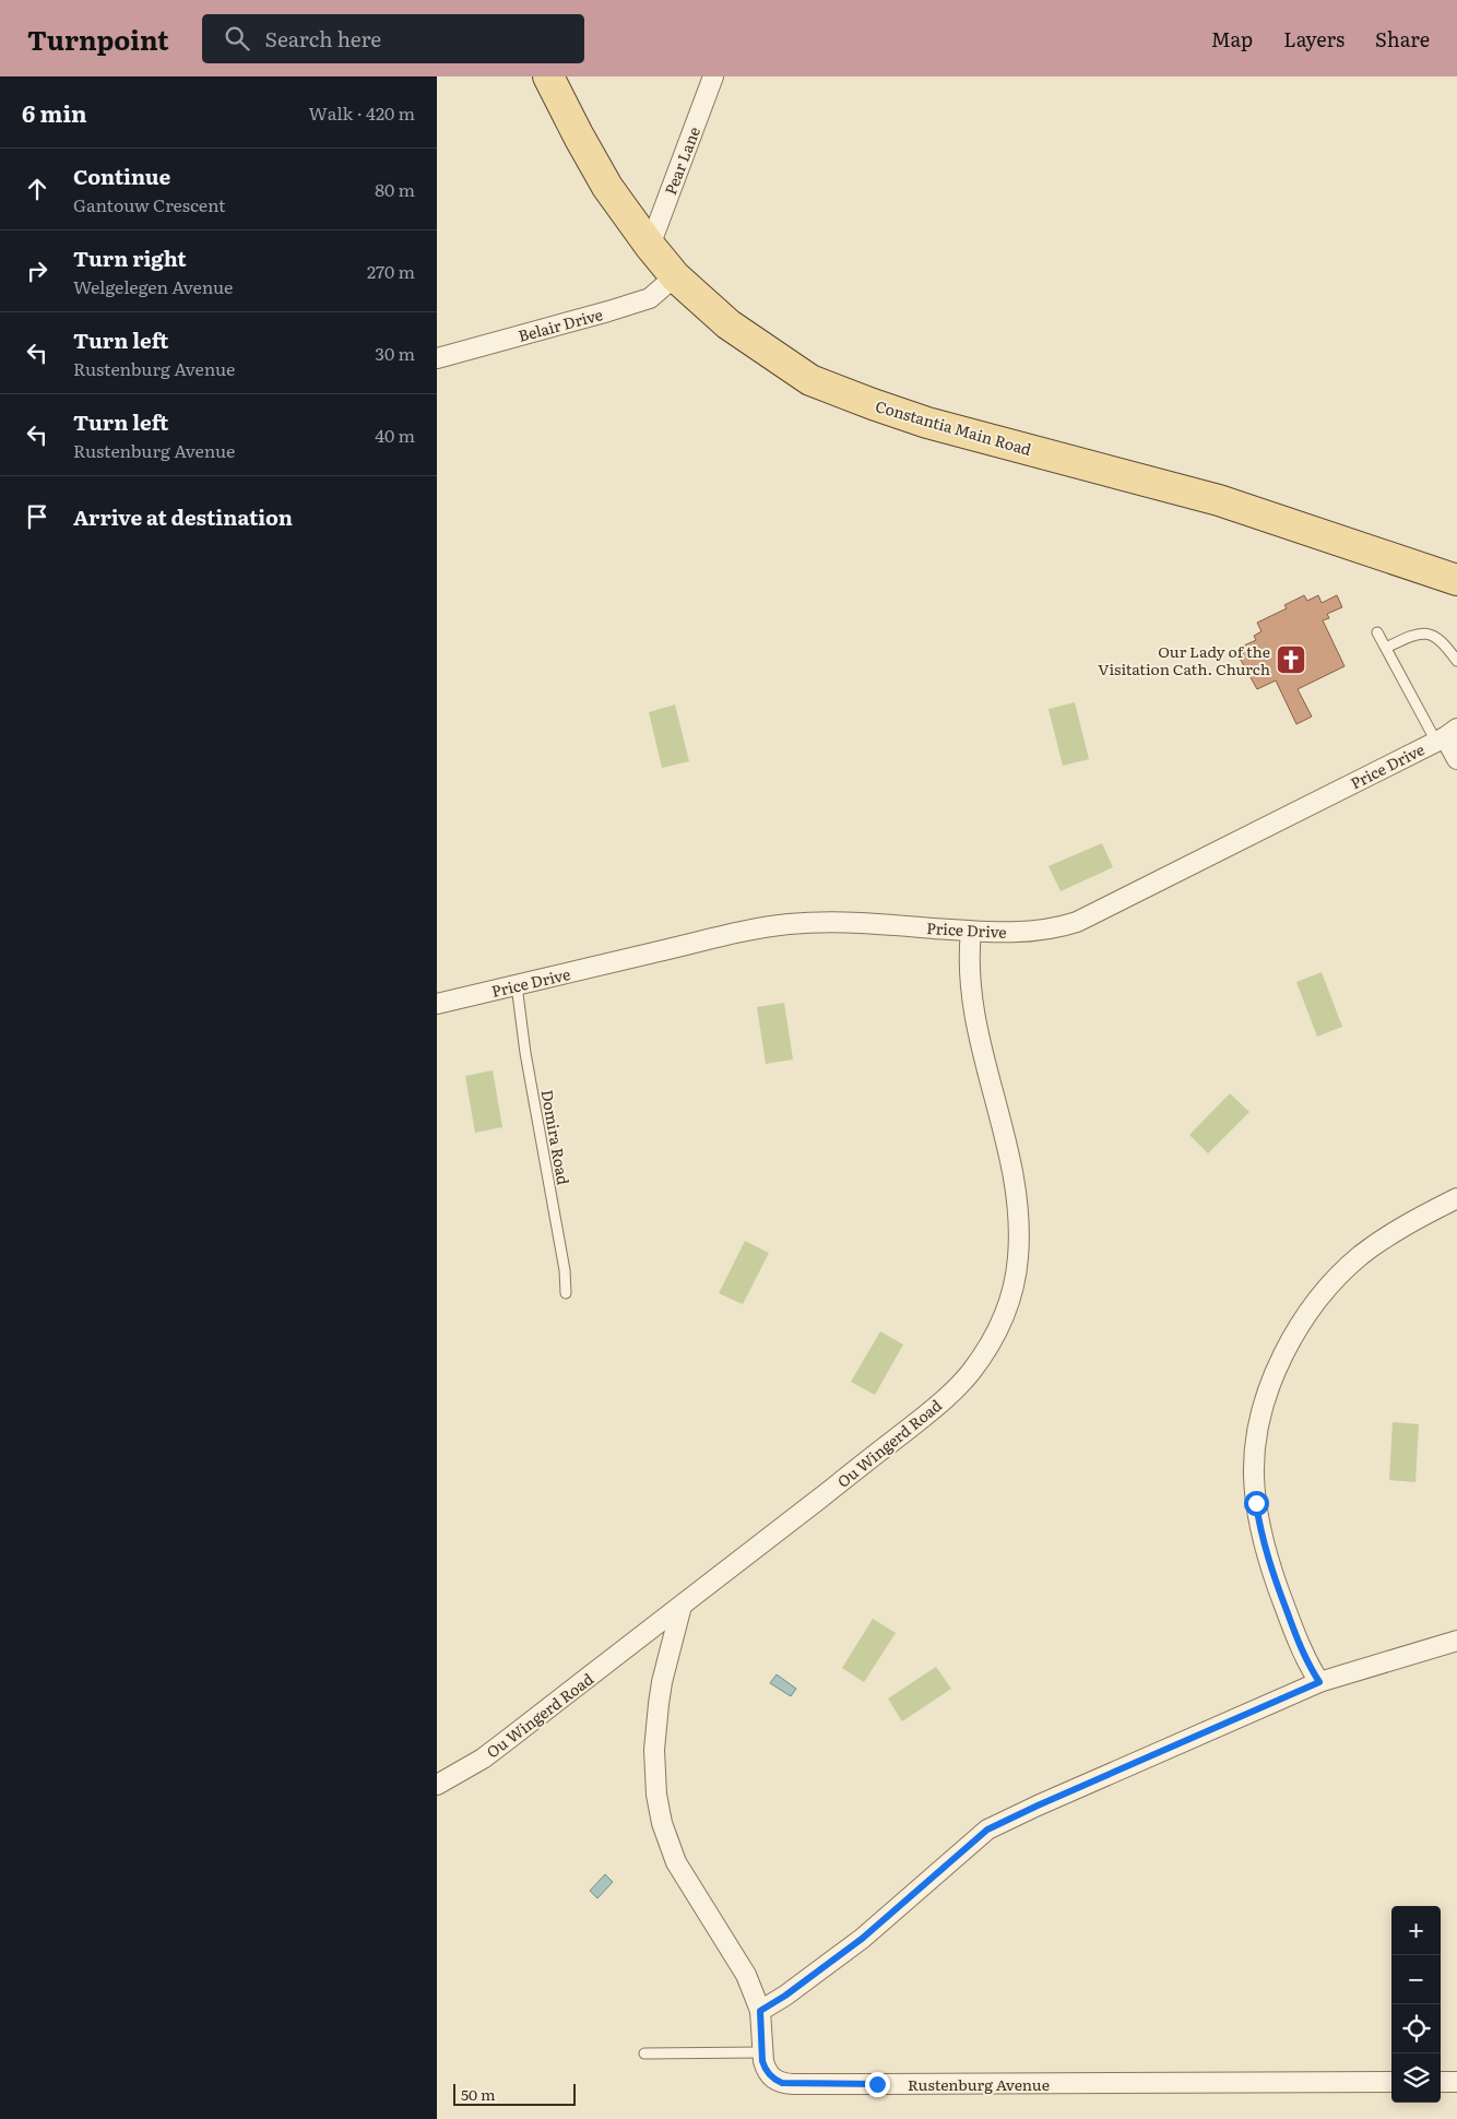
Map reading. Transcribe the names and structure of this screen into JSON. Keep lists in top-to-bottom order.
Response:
{
  "streets": {
    "main road": ["Constantia Main Road"],
    "street": [
      "Pear Lane",
      "Belair Drive",
      "Price Drive",
      "Ou Wingerd Road",
      "Rustenburg Avenue"
    ],
    "lane": ["Domira Road"]
  },
  "crossings": [
    ["Pear Lane", "Constantia Main Road"],
    ["Belair Drive", "Constantia Main Road"],
    ["Price Drive", "Domira Road"],
    ["Price Drive", "Ou Wingerd Road"],
    ["Ou Wingerd Road", "Rustenburg Avenue"]
  ],
  "places": {
    "church": ["Our Lady of the Visitation Cath. Church"]
  },
  "scale_bar": "50 m",
  "page": {
    "header": "Turnpoint",
    "search": "Search here",
    "nav": ["Map", "Layers", "Share"],
    "heading": ["6 min", "Walk · 420 m"],
    "list": [
      ["Continue", "Gantouw Crescent", "80 m"],
      ["Turn right", "Welgelegen Avenue", "270 m"],
      ["Turn left", "Rustenburg Avenue", "30 m"],
      ["Turn left", "Rustenburg Avenue", "40 m"],
      "Arrive at destination"
    ],
    "map_buttons": ["+", "−"],
    "scale": "50 m"
  }
}
